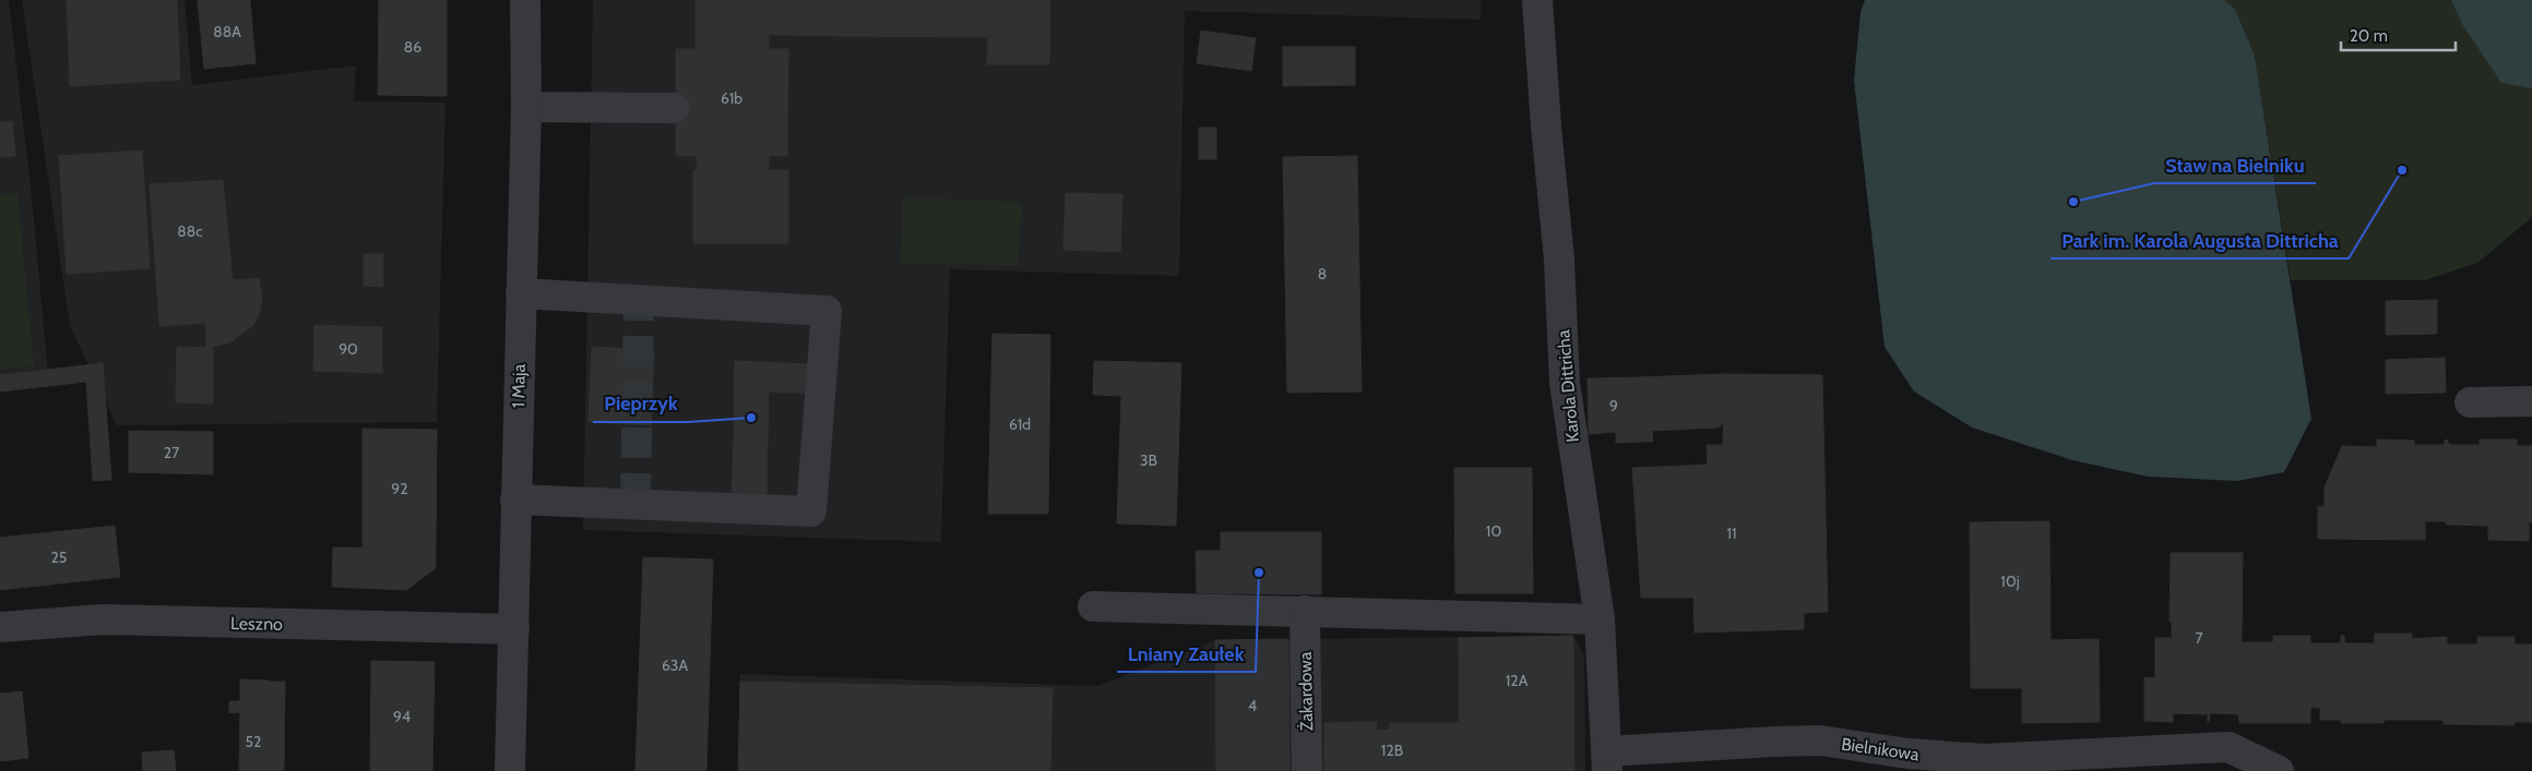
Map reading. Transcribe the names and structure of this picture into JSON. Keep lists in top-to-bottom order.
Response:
{
  "streets": {
    "street": [
      "1 Maja",
      "Karola Dittricha",
      "Leszno",
      "Żakardowa",
      "Bielnikowa"
    ]
  },
  "crossings": [
    ["1 Maja", "Leszno"],
    ["Karola Dittricha", "Bielnikowa"]
  ],
  "places": [
    "Park im. Karola Augusta Dittricha",
    "Staw na Bielniku",
    "Pieprzyk",
    "Lniany Zaułek"
  ],
  "house_numbers": [
    "88A",
    "86",
    "61b",
    "88c",
    "8",
    "90",
    "9",
    "61d",
    "27",
    "3B",
    "92",
    "10",
    "11",
    "25",
    "10j",
    "7",
    "63A",
    "12A",
    "4",
    "94",
    "52",
    "12B"
  ],
  "scale_bar": "20 m"
}
